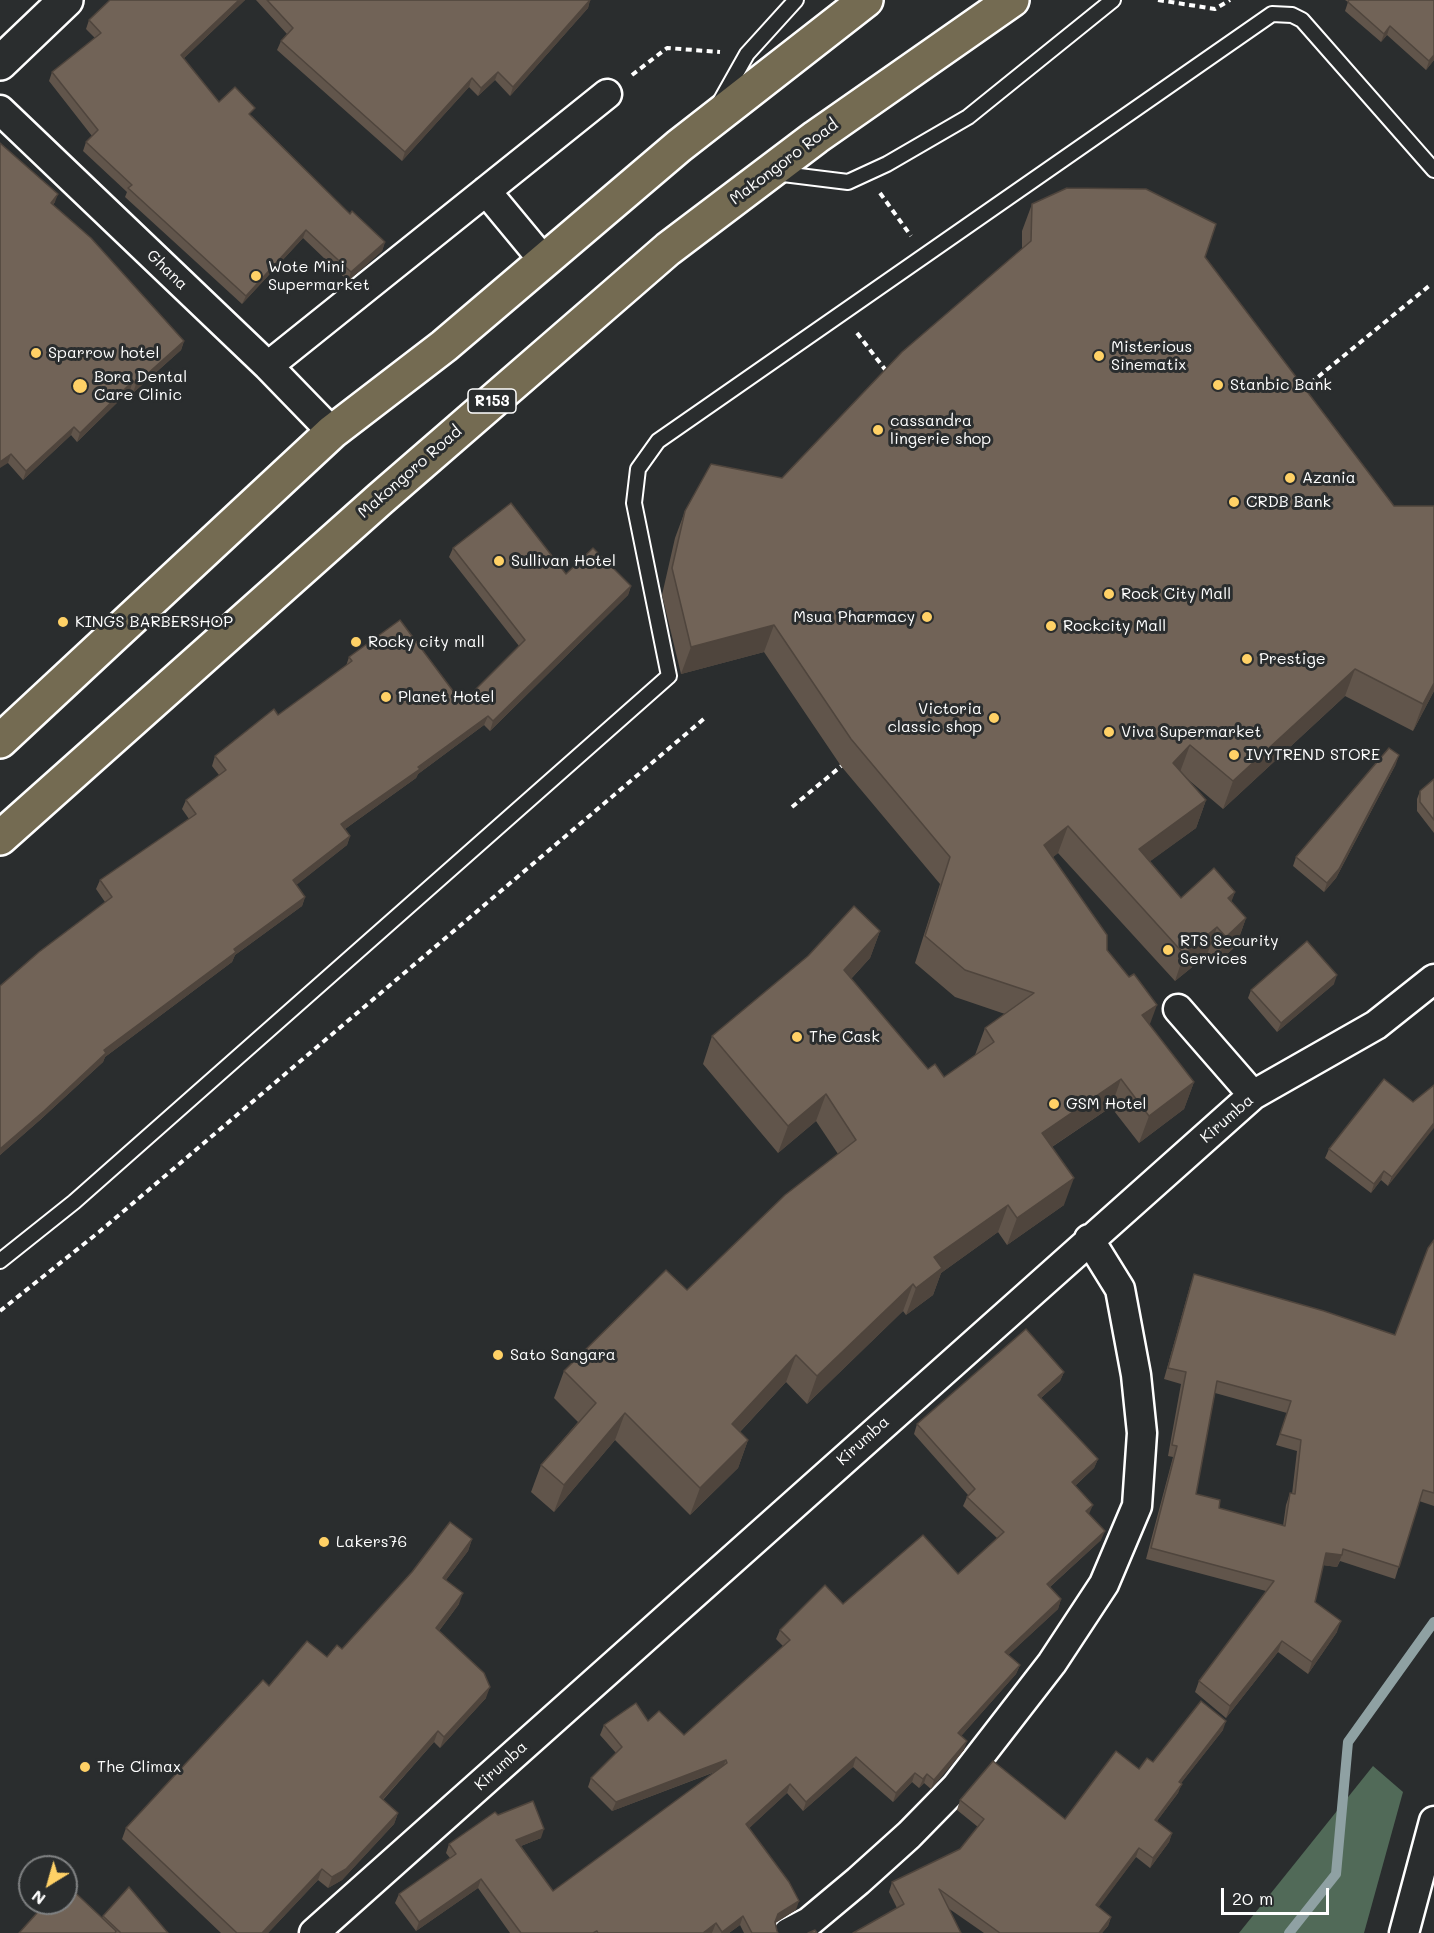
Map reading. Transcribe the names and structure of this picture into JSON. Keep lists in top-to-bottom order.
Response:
{
  "streets": {
    "main road": ["Makongoro Road", "R153"],
    "street": ["Ghana", "Kirumba"]
  },
  "places": [
    "Wote Mini Supermarket",
    "Sparrow hotel",
    "Misterious Sinematix",
    "Stanbic Bank",
    "Bora Dental Care Clinic",
    "cassandra lingerie shop",
    "Azania",
    "CRDB Bank",
    "Sullivan Hotel",
    "Rock City Mall",
    "Msua Pharmacy",
    "KINGS BARBERSHOP",
    "Rockcity Mall",
    "Rocky city mall",
    "Prestige",
    "Planet Hotel",
    "Victoria classic shop",
    "Viva Supermarket",
    "IVYTREND STORE",
    "RTS Security Services",
    "The Cask",
    "GSM Hotel",
    "Sato Sangara",
    "Lakers76",
    "The Climax"
  ],
  "scale_bar": "20 m",
  "north": "bottom left"
}
